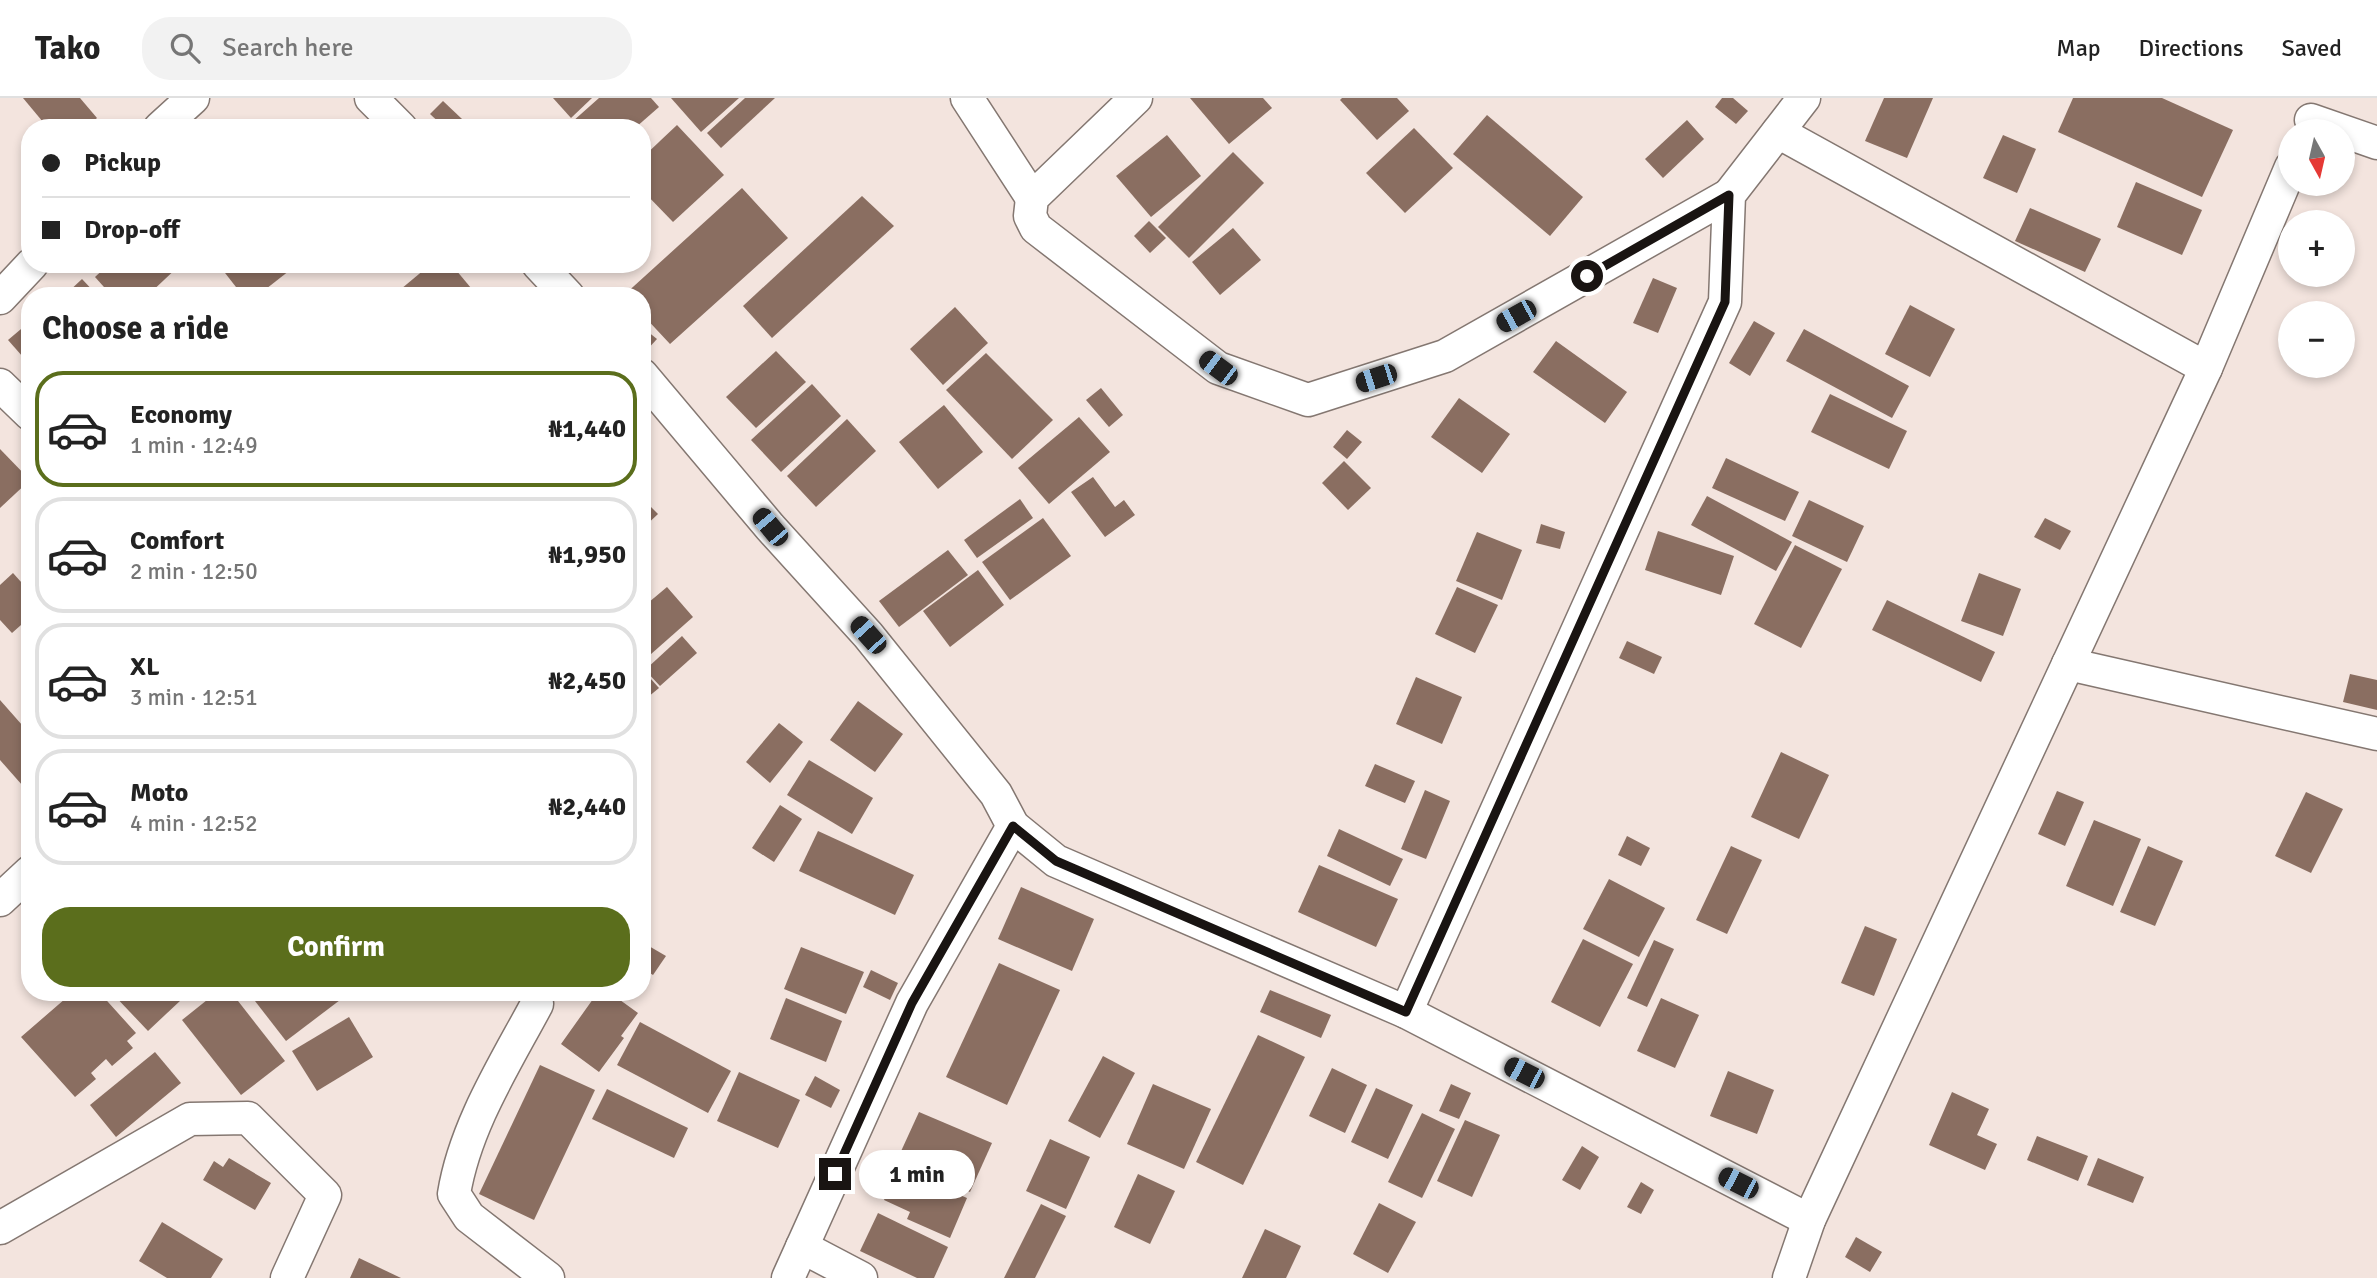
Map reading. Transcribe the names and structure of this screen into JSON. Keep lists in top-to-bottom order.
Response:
{
  "north": "bottom",
  "page": {
    "header": "Tako",
    "search": "Search here",
    "nav": ["Map", "Directions", "Saved"],
    "map_buttons": ["+", "−"],
    "banner": ["Pickup", "Drop-off"],
    "heading": "Choose a ride",
    "list": [
      {
        "name": "Economy",
        "note": "1 min · 12:49",
        "value": "₦1,440"
      },
      {
        "name": "Comfort",
        "note": "2 min · 12:50",
        "value": "₦1,950"
      },
      {
        "name": "XL",
        "note": "3 min · 12:51",
        "value": "₦2,450"
      },
      {
        "name": "Moto",
        "note": "4 min · 12:52",
        "value": "₦2,440"
      }
    ],
    "buttons": "Confirm",
    "bubble": "1 min"
  }
}
